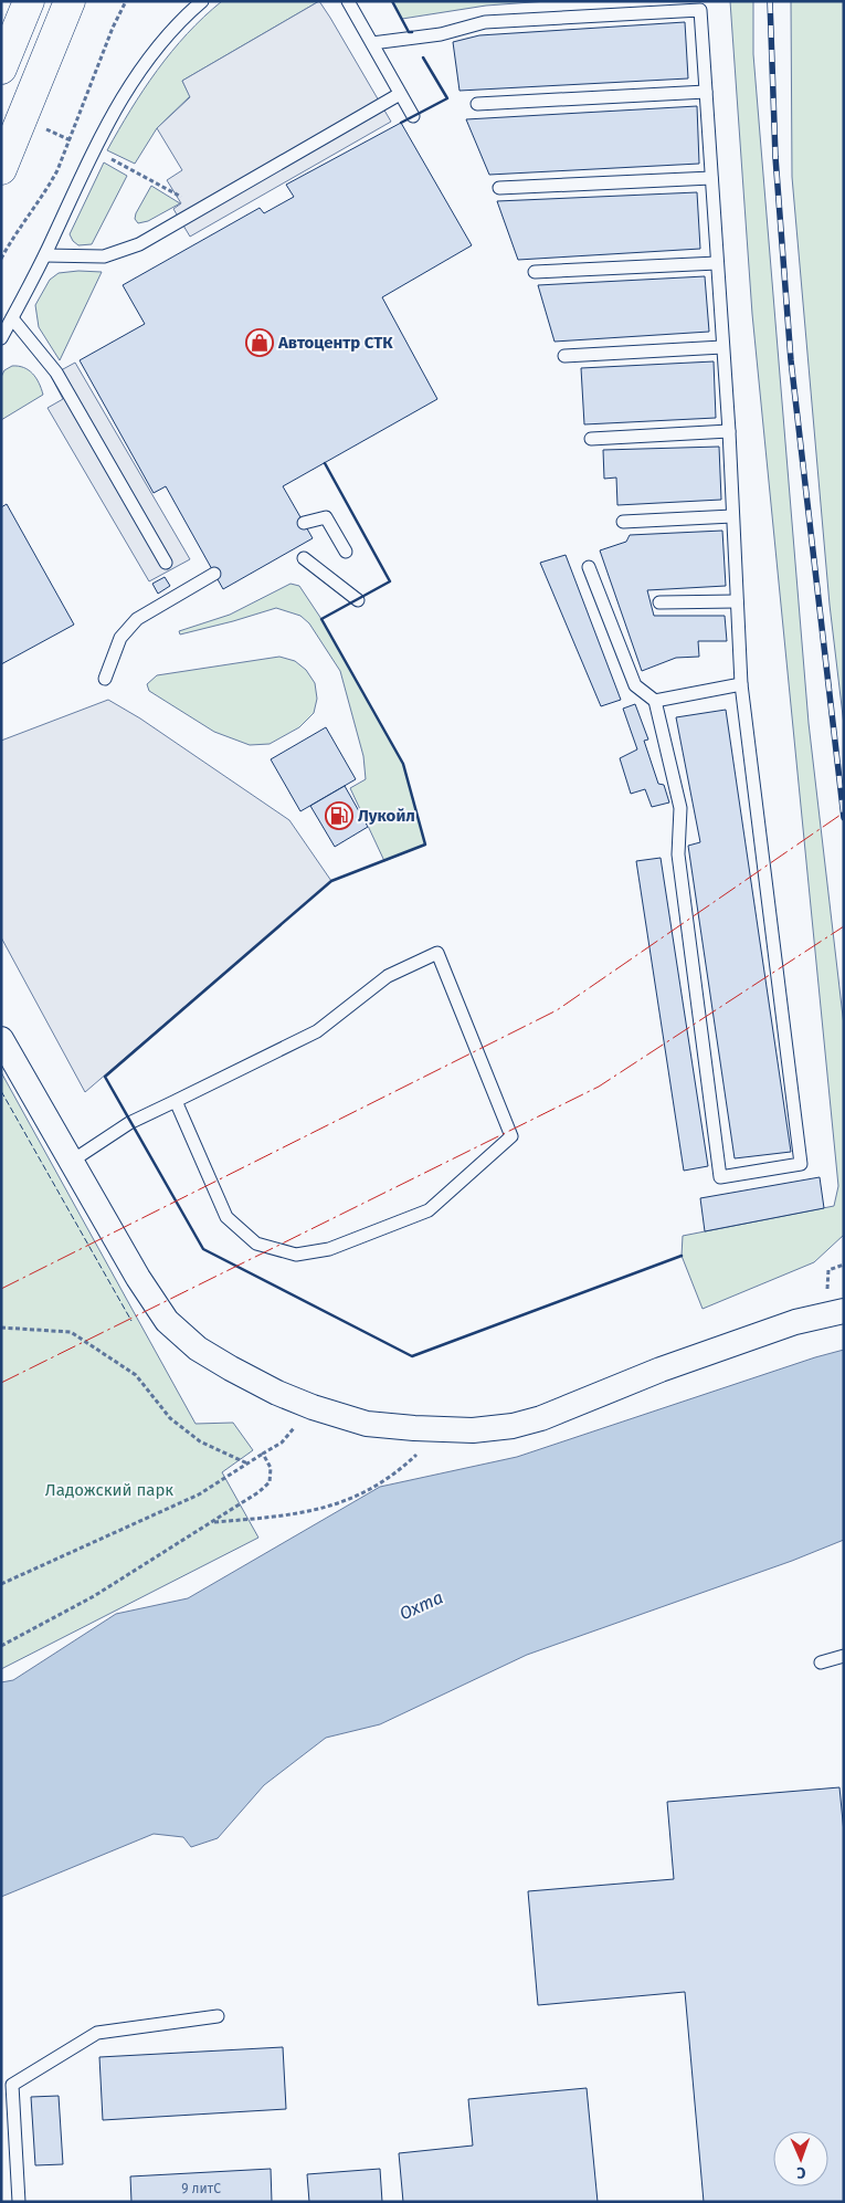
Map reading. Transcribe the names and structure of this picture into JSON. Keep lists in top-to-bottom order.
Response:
{
  "water": ["Охта"],
  "parks": ["Ладожский парк"],
  "places": {
    "shop": ["Автоцентр СТК"],
    "fuel station": ["Лукойл"]
  },
  "house_numbers": ["9 литС"],
  "north": "bottom"
}
